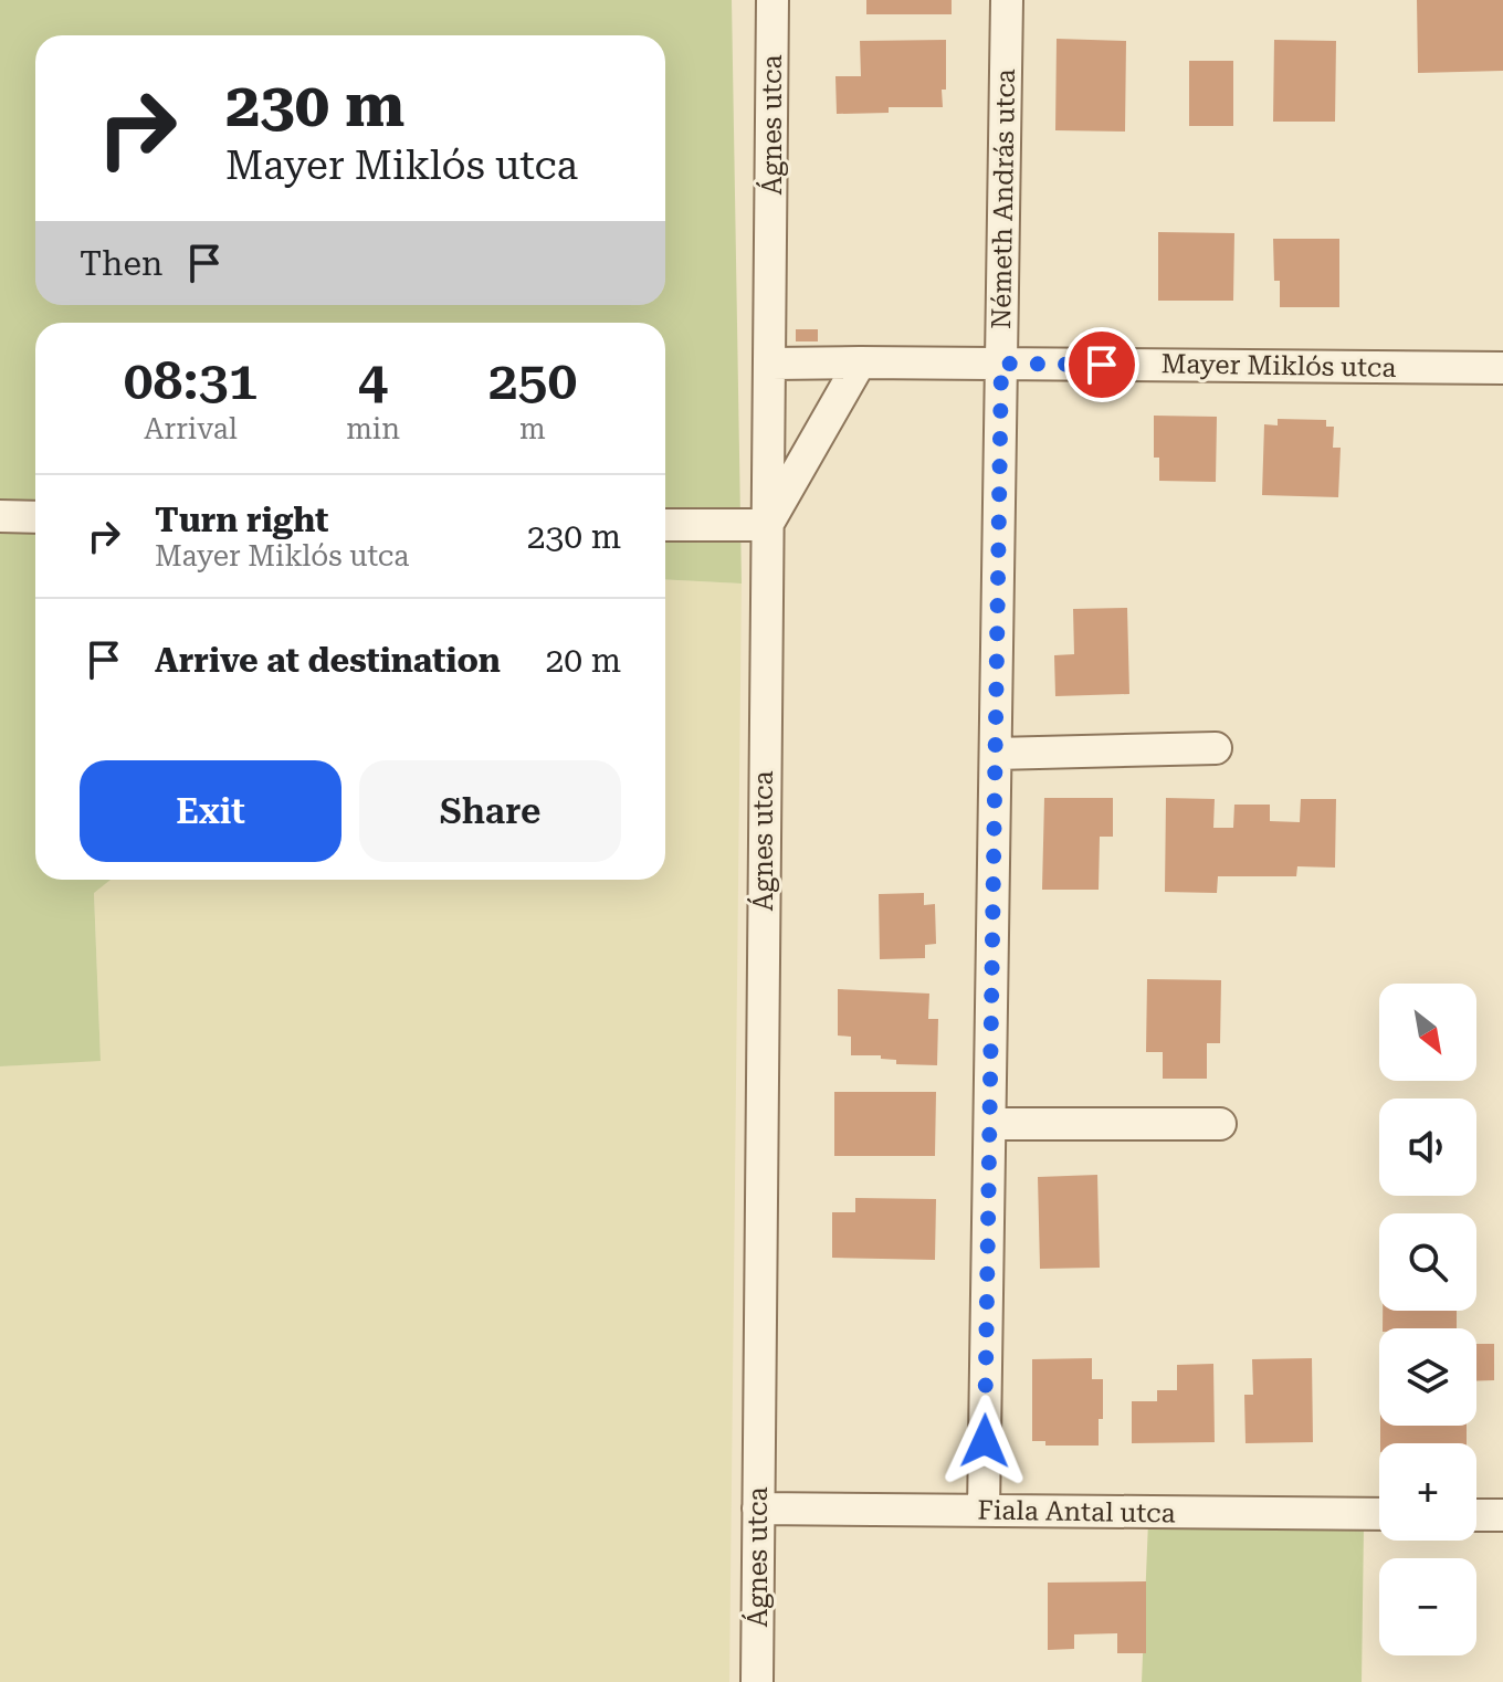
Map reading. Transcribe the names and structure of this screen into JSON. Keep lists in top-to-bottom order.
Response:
{
  "streets": {
    "street": [
      "Ágnes utca",
      "Németh András utca",
      "Mayer Miklós utca",
      "Fiala Antal utca"
    ]
  },
  "crossings": [
    ["Ágnes utca", "Mayer Miklós utca"],
    ["Ágnes utca", "Fiala Antal utca"],
    ["Németh András utca", "Mayer Miklós utca"],
    ["Németh András utca", "Fiala Antal utca"]
  ],
  "north": "bottom right",
  "page": {
    "turn": ["230 m", "Mayer Miklós utca"],
    "then": "Then",
    "eta": [
      "08:31",
      "Arrival",
      "4",
      "min",
      "250",
      "m"
    ],
    "list": [
      {
        "name": "Turn right",
        "note": "Mayer Miklós utca",
        "value": "230 m"
      },
      {
        "name": "Arrive at destination",
        "value": "20 m"
      }
    ],
    "buttons": ["Exit", "Share"],
    "map_buttons": ["+", "−"]
  }
}
